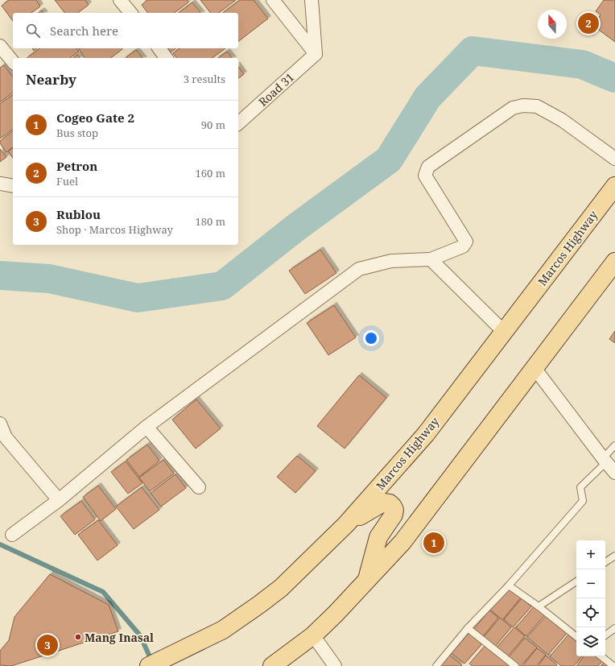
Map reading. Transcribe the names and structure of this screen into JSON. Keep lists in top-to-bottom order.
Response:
{
  "streets": {
    "main road": ["Marcos Highway"],
    "street": ["Road 31"]
  },
  "places": ["Mang Inasal"],
  "north": "top",
  "page": {
    "pins": ["2", "1", "3"],
    "search": "Search here",
    "heading": ["Nearby", "3 results"],
    "list": [
      {
        "mark": "1",
        "name": "Cogeo Gate 2",
        "note": "Bus stop",
        "value": "90 m"
      },
      {
        "mark": "2",
        "name": "Petron",
        "note": "Fuel",
        "value": "160 m"
      },
      {
        "mark": "3",
        "name": "Rublou",
        "note": "Shop · Marcos Highway",
        "value": "180 m"
      }
    ],
    "map_buttons": ["+", "−"]
  }
}
